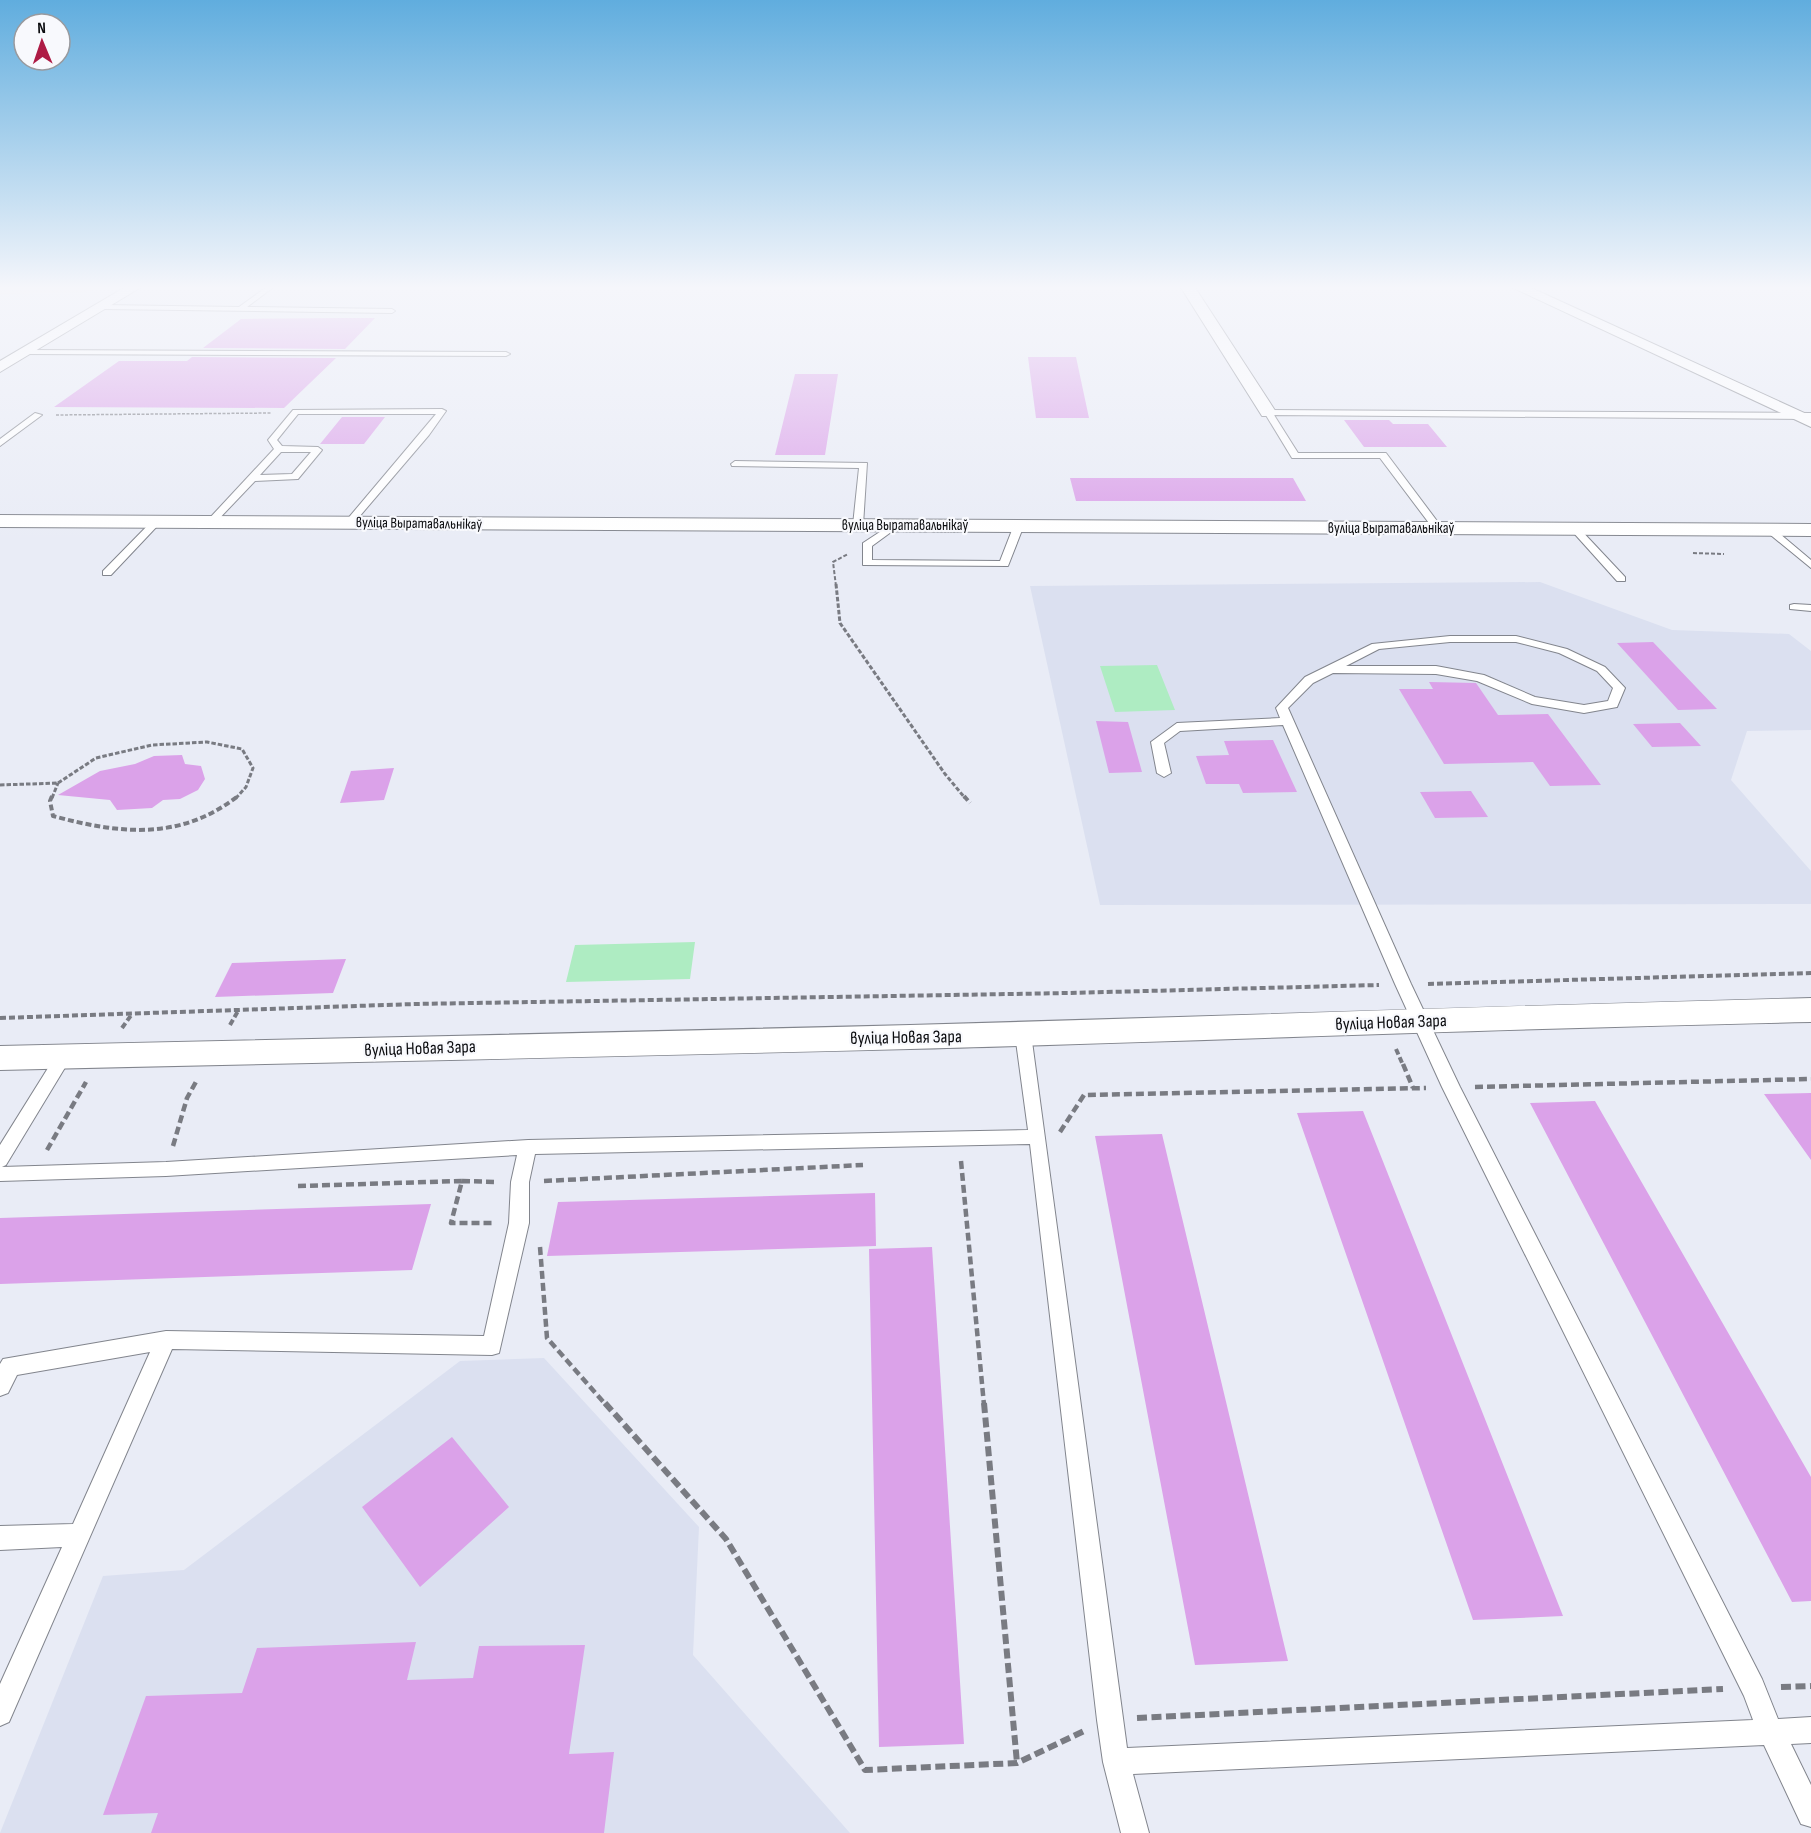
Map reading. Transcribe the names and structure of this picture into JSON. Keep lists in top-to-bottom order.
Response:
{
  "streets": {
    "street": ["вуліца Выратавальнікаў", "вуліца Новая Зара"]
  },
  "north": "top"
}
